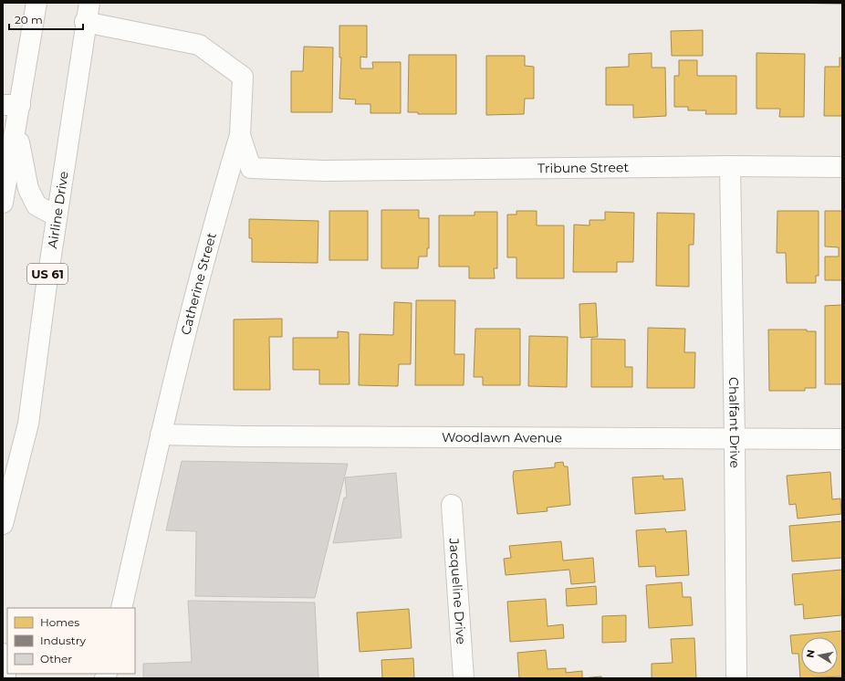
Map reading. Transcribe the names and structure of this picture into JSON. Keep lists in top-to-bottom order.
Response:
{
  "streets": {
    "main road": [
      "Tribune Street",
      "Airline Drive",
      "US 61",
      "Catherine Street",
      "Chalfant Drive",
      "Woodlawn Avenue",
      "Jacqueline Drive"
    ]
  },
  "crossings": [
    ["Tribune Street", "Catherine Street"],
    ["Tribune Street", "Chalfant Drive"],
    ["Catherine Street", "Woodlawn Avenue"],
    ["Chalfant Drive", "Woodlawn Avenue"]
  ],
  "legend": ["Homes", "Industry", "Other"],
  "scale_bar": "20 m",
  "north": "left"
}
